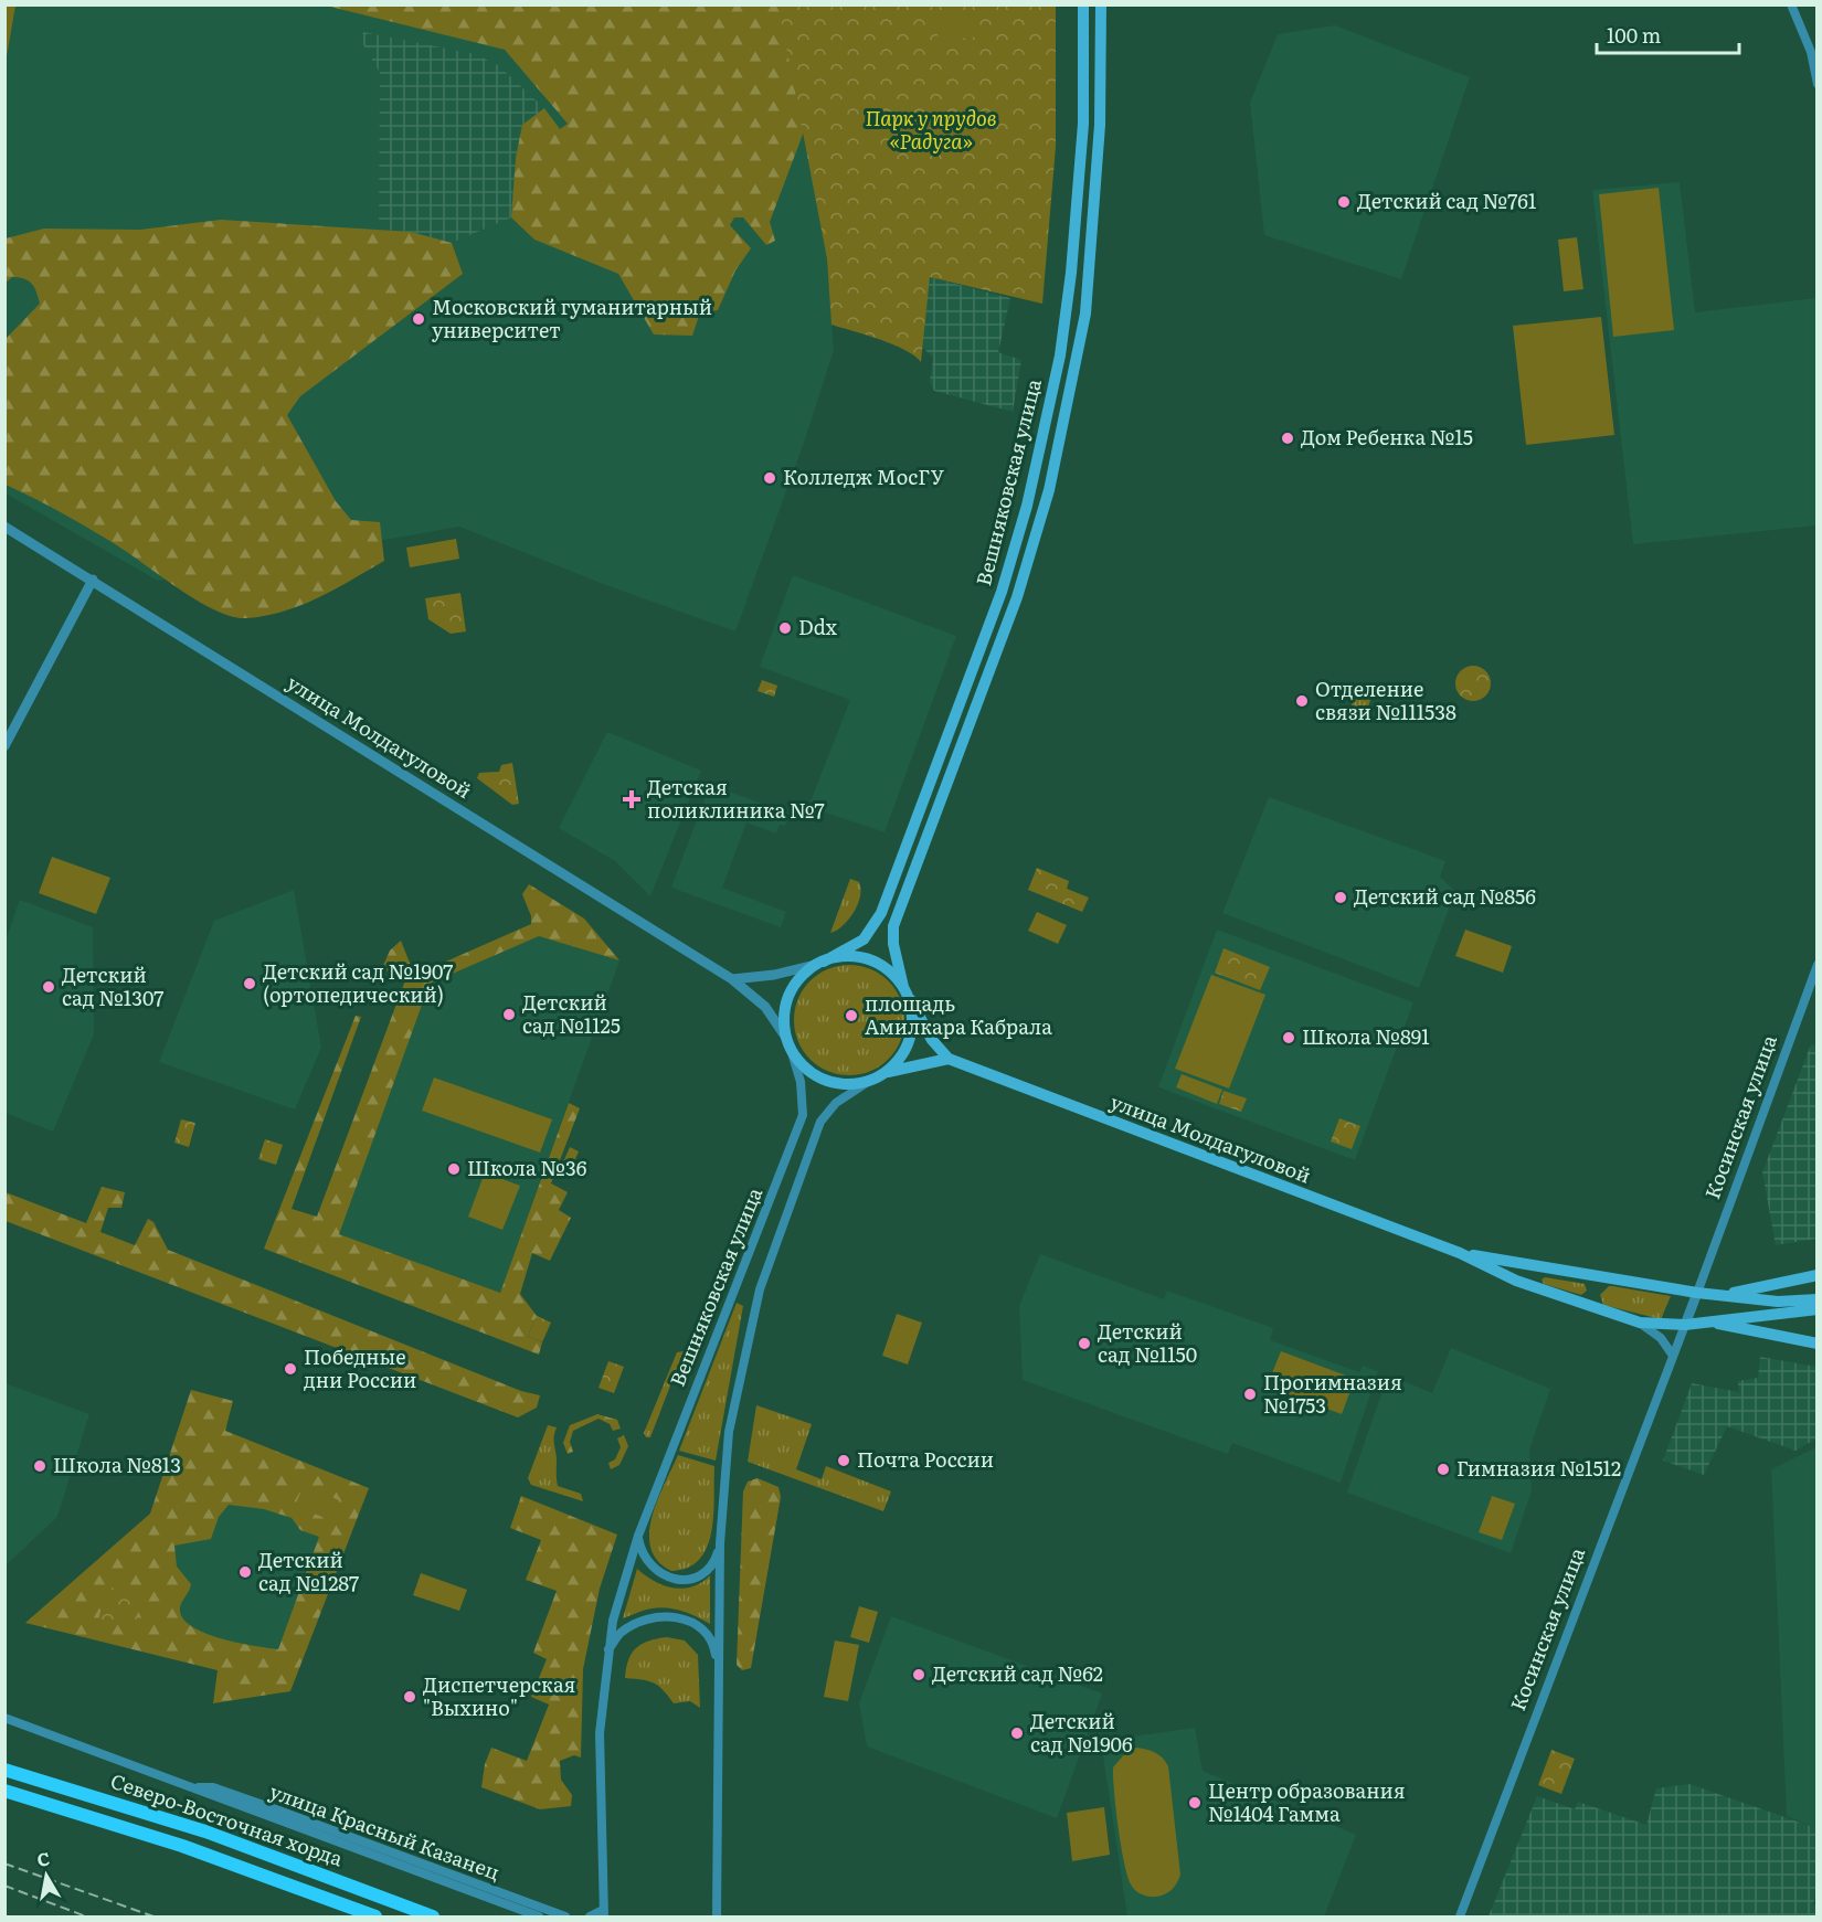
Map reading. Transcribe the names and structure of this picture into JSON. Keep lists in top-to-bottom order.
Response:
{
  "streets": {
    "main road": ["Вешняковская улица", "улица Молдагуловой", "Северо-Восточная хорда"],
    "street": ["Косинская улица", "улица Красный Казанец"]
  },
  "crossings": [
    ["Вешняковская улица", "улица Молдагуловой"],
    ["улица Молдагуловой", "Косинская улица"]
  ],
  "parks": ["Парк у прудов «Радуга»"],
  "places": {
    "other": [
      "Детский сад №761",
      "Московский гуманитарный университет",
      "Дом Ребенка №15",
      "Колледж МосГУ",
      "Ddx",
      "Отделение связи №111538",
      "Детский сад №856",
      "Детский сад №1907 (ортопедический)",
      "Детский сад №1307",
      "Детский сад №1125",
      "площадь Амилкара Кабрала",
      "Школа №891",
      "Школа №36",
      "Детский сад №1150",
      "Победные дни России",
      "Прогимназия №1753",
      "Почта России",
      "Школа №813",
      "Гимназия №1512",
      "Детский сад №1287",
      "Детский сад №62",
      "Диспетчерская \"Выхино\"",
      "Детский сад №1906",
      "Центр образования №1404 Гамма"
    ],
    "health": ["Детская поликлиника №7"]
  },
  "scale_bar": "100 m",
  "north": "top"
}
